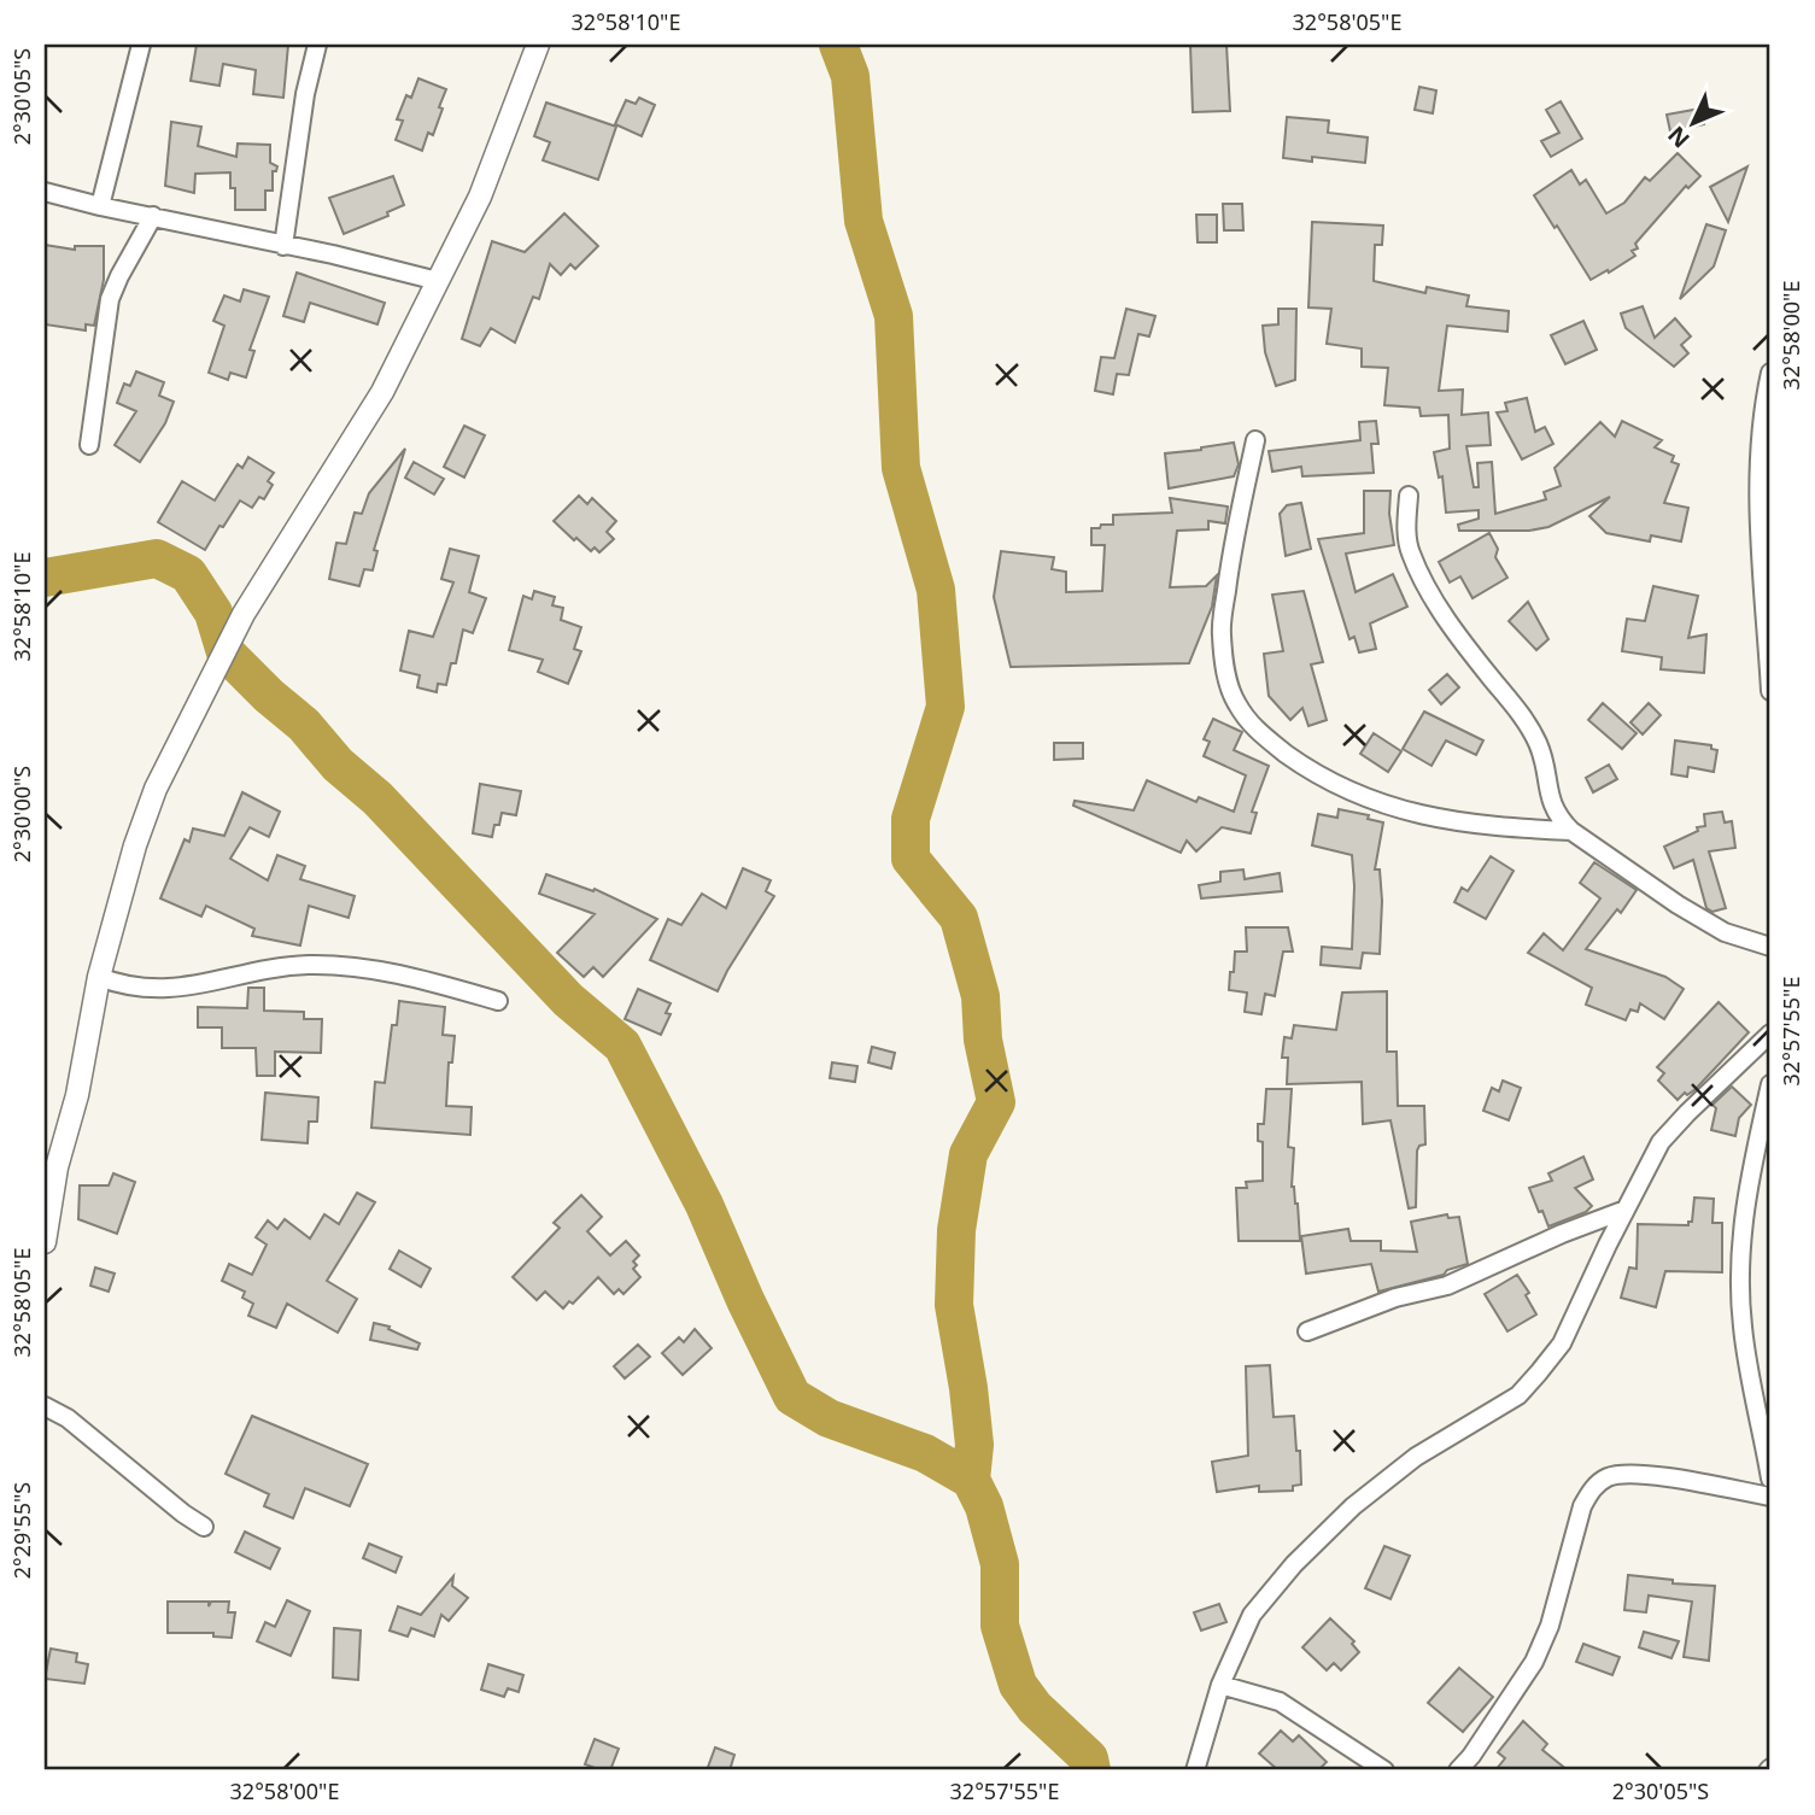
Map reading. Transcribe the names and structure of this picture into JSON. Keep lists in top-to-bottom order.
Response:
{
  "north": "bottom left",
  "coordinates": [
    "32°58'10\"E",
    "32°58'05\"E",
    "2°30'05\"S",
    "32°58'00\"E",
    "2°30'00\"S",
    "32°57'55\"E",
    "2°29'55\"S"
  ]
}
